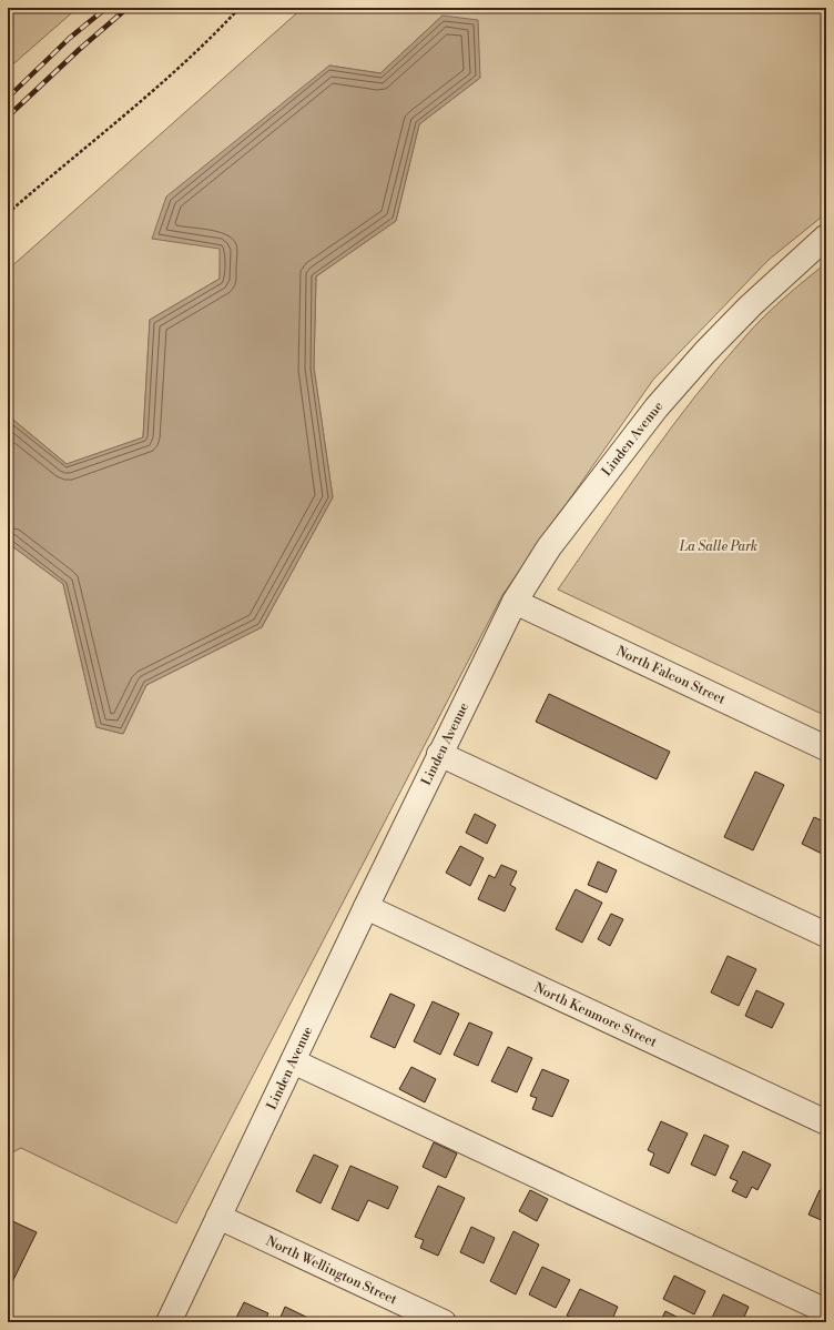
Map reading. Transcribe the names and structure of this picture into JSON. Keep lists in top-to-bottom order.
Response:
{
  "streets": {
    "street": [
      "Linden Avenue",
      "North Falcon Street",
      "North Kenmore Street",
      "North Wellington Street"
    ]
  },
  "crossings": [
    ["Linden Avenue", "North Falcon Street"],
    ["Linden Avenue", "North Kenmore Street"],
    ["Linden Avenue", "North Wellington Street"]
  ],
  "parks": ["La Salle Park"]
}
